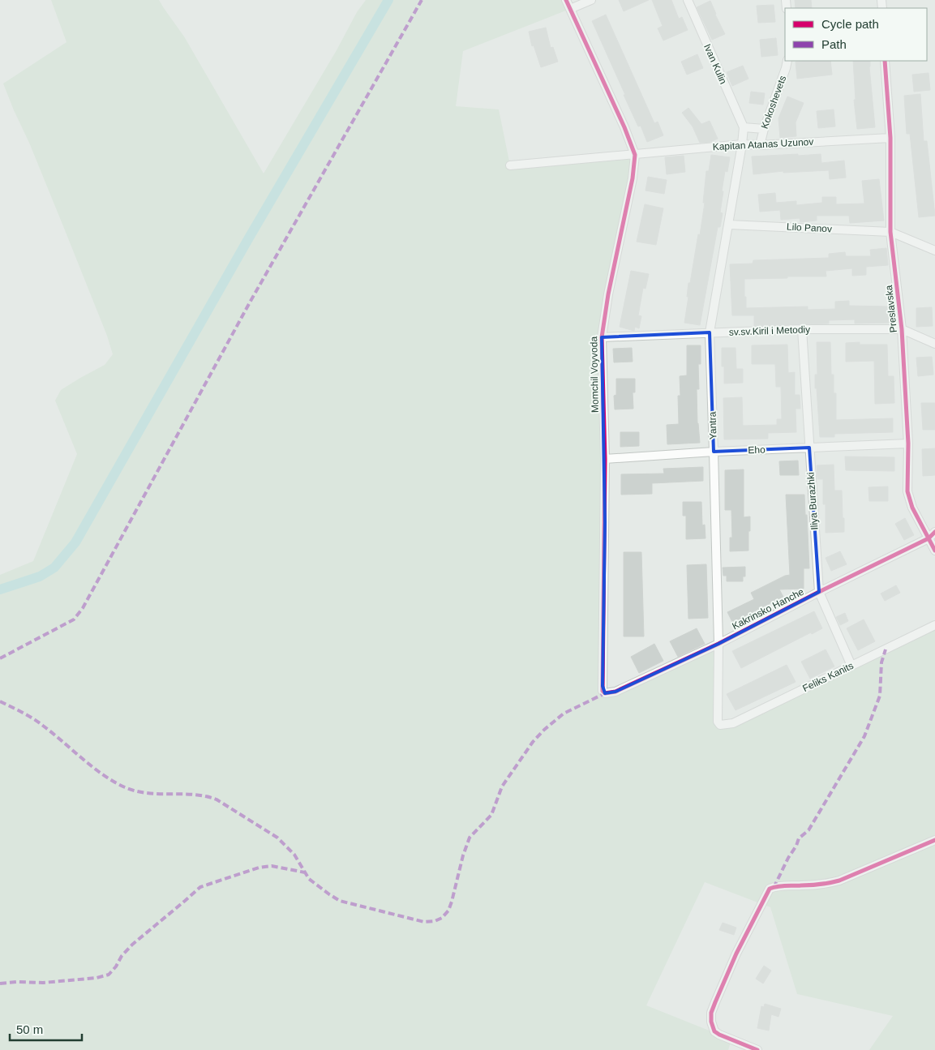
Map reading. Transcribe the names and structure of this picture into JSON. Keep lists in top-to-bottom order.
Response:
{
  "streets": {
    "street": [
      "Ivan Kulin",
      "Kokoshevets",
      "Kapitan Atanas Uzunov",
      "Lilo Panov",
      "Preslavska",
      "sv.sv.Kiril i Metodiy",
      "Momchil Voyvoda",
      "Yantra",
      "Eho",
      "Iliya Burazhki",
      "Kakrinsko Hanche",
      "Feliks Kanits"
    ]
  },
  "crossings": [
    ["Ivan Kulin", "Yantra"],
    ["Kokoshevets", "Kapitan Atanas Uzunov"],
    ["Kapitan Atanas Uzunov", "Preslavska"],
    ["Kapitan Atanas Uzunov", "Momchil Voyvoda"],
    ["Kapitan Atanas Uzunov", "Yantra"],
    ["Lilo Panov", "Preslavska"],
    ["Lilo Panov", "Yantra"],
    ["Preslavska", "sv.sv.Kiril i Metodiy"],
    ["Preslavska", "Eho"],
    ["Preslavska", "Kakrinsko Hanche"],
    ["sv.sv.Kiril i Metodiy", "Momchil Voyvoda"],
    ["sv.sv.Kiril i Metodiy", "Yantra"],
    ["sv.sv.Kiril i Metodiy", "Iliya Burazhki"],
    ["Momchil Voyvoda", "Eho"],
    ["Momchil Voyvoda", "Kakrinsko Hanche"],
    ["Yantra", "Eho"],
    ["Yantra", "Kakrinsko Hanche"],
    ["Yantra", "Feliks Kanits"],
    ["Eho", "Iliya Burazhki"],
    ["Iliya Burazhki", "Kakrinsko Hanche"],
    ["Iliya Burazhki", "Feliks Kanits"]
  ],
  "legend": ["Cycle path", "Path"],
  "scale_bar": "50 m"
}
